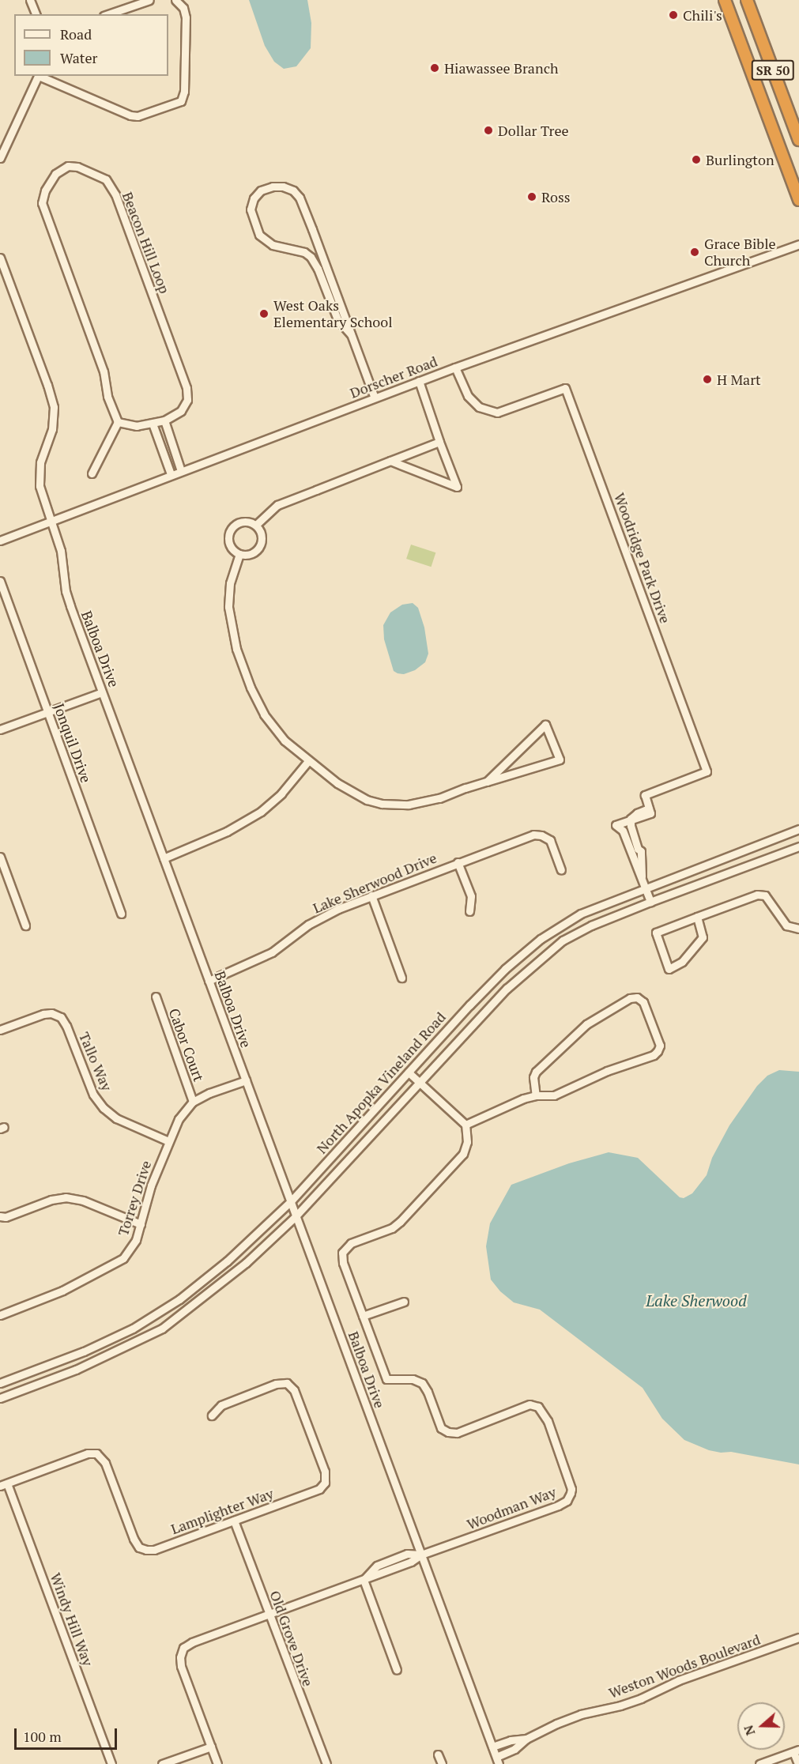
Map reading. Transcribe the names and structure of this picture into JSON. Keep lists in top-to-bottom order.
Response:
{
  "streets": {
    "highway": ["SR 50"],
    "street": [
      "Beacon Hill Loop",
      "Dorscher Road",
      "Woodridge Park Drive",
      "Balboa Drive",
      "Jonquil Drive",
      "Lake Sherwood Drive",
      "Cabor Court",
      "Tallo Way",
      "North Apopka Vineland Road",
      "Torrey Drive",
      "Woodman Way",
      "Lamplighter Way",
      "Windy Hill Way",
      "Old Grove Drive",
      "Weston Woods Boulevard"
    ]
  },
  "crossings": [
    ["Dorscher Road", "Woodridge Park Drive"],
    ["Dorscher Road", "Balboa Drive"],
    ["Woodridge Park Drive", "North Apopka Vineland Road"],
    ["Balboa Drive", "Lake Sherwood Drive"],
    ["Balboa Drive", "North Apopka Vineland Road"],
    ["Balboa Drive", "Torrey Drive"],
    ["Balboa Drive", "Woodman Way"],
    ["Balboa Drive", "Weston Woods Boulevard"],
    ["Cabor Court", "Torrey Drive"],
    ["Tallo Way", "Torrey Drive"],
    ["Woodman Way", "Old Grove Drive"],
    ["Lamplighter Way", "Windy Hill Way"],
    ["Lamplighter Way", "Old Grove Drive"]
  ],
  "water": ["Lake Sherwood"],
  "places": [
    "Chili's",
    "Hiawassee Branch",
    "Dollar Tree",
    "Burlington",
    "Ross",
    "Grace Bible Church",
    "West Oaks Elementary School",
    "H Mart"
  ],
  "legend": ["Road", "Water"],
  "scale_bar": "100 m",
  "north": "left"
}
